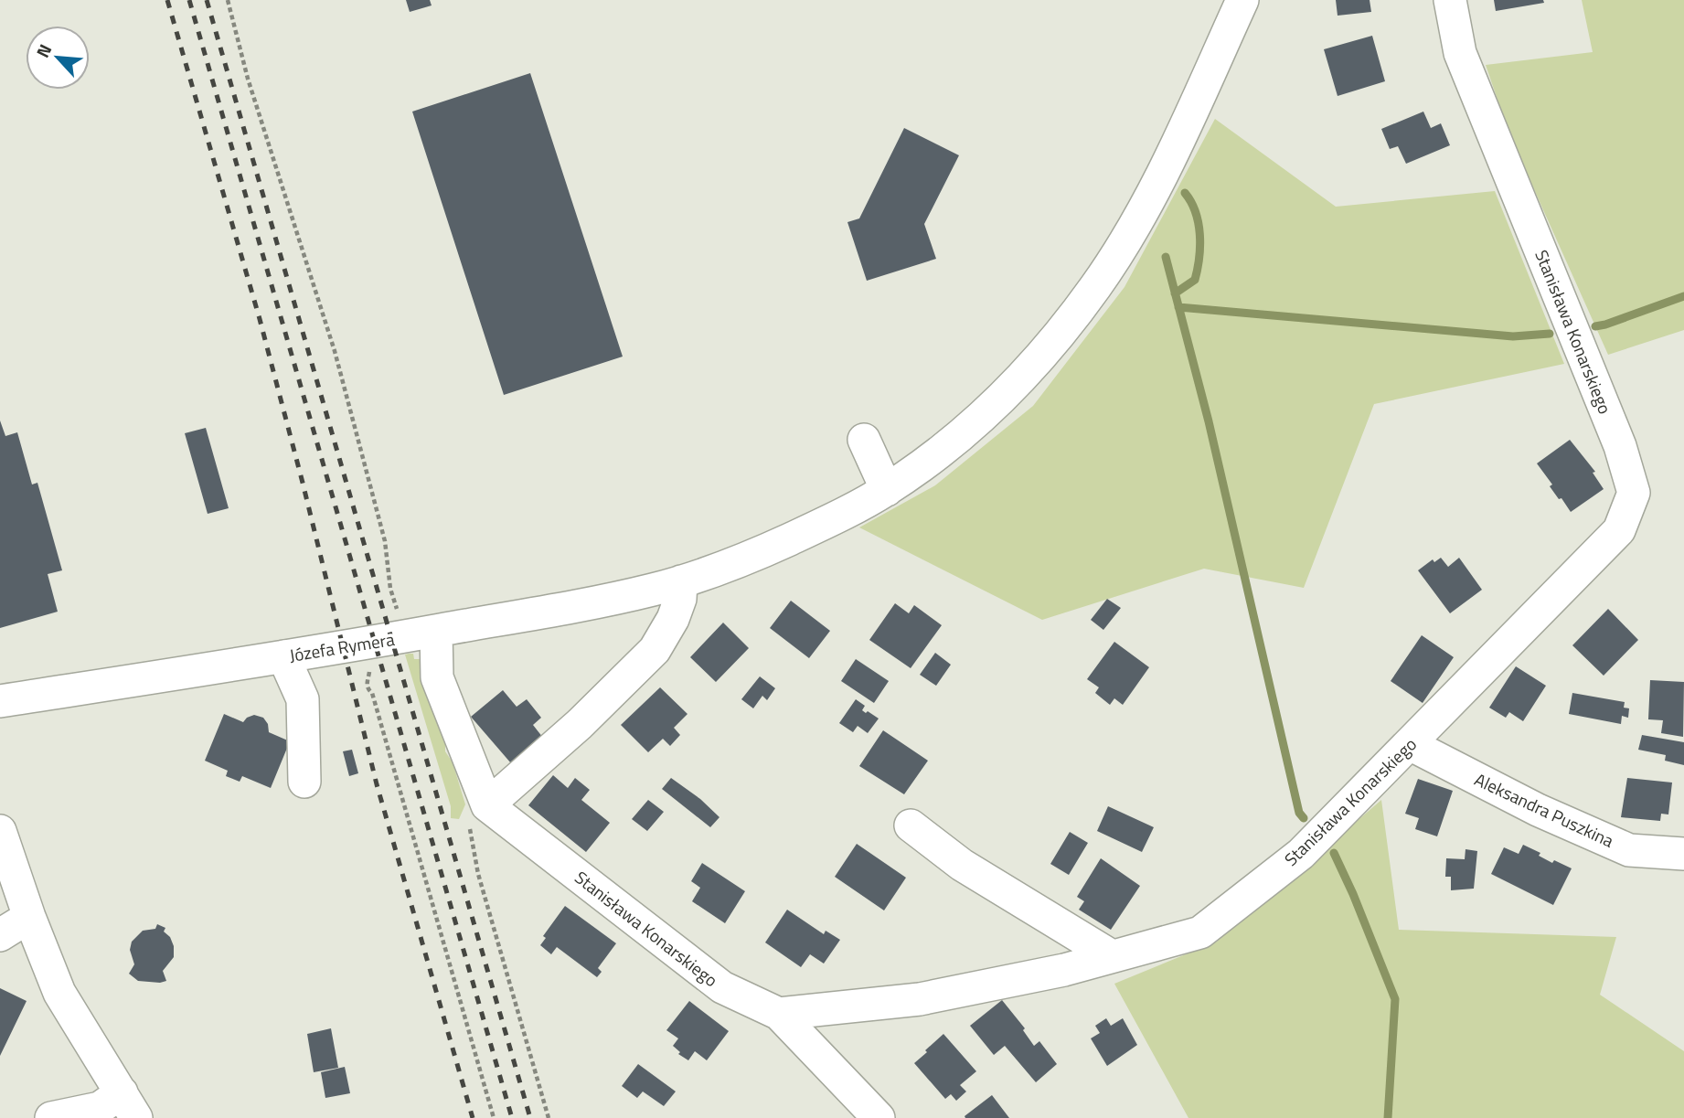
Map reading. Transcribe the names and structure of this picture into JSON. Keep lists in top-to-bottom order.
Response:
{
  "streets": {
    "street": ["Stanisława Konarskiego", "Józefa Rymera", "Aleksandra Puszkina"]
  },
  "crossings": [
    ["Stanisława Konarskiego", "Aleksandra Puszkina"]
  ],
  "north": "top left"
}
